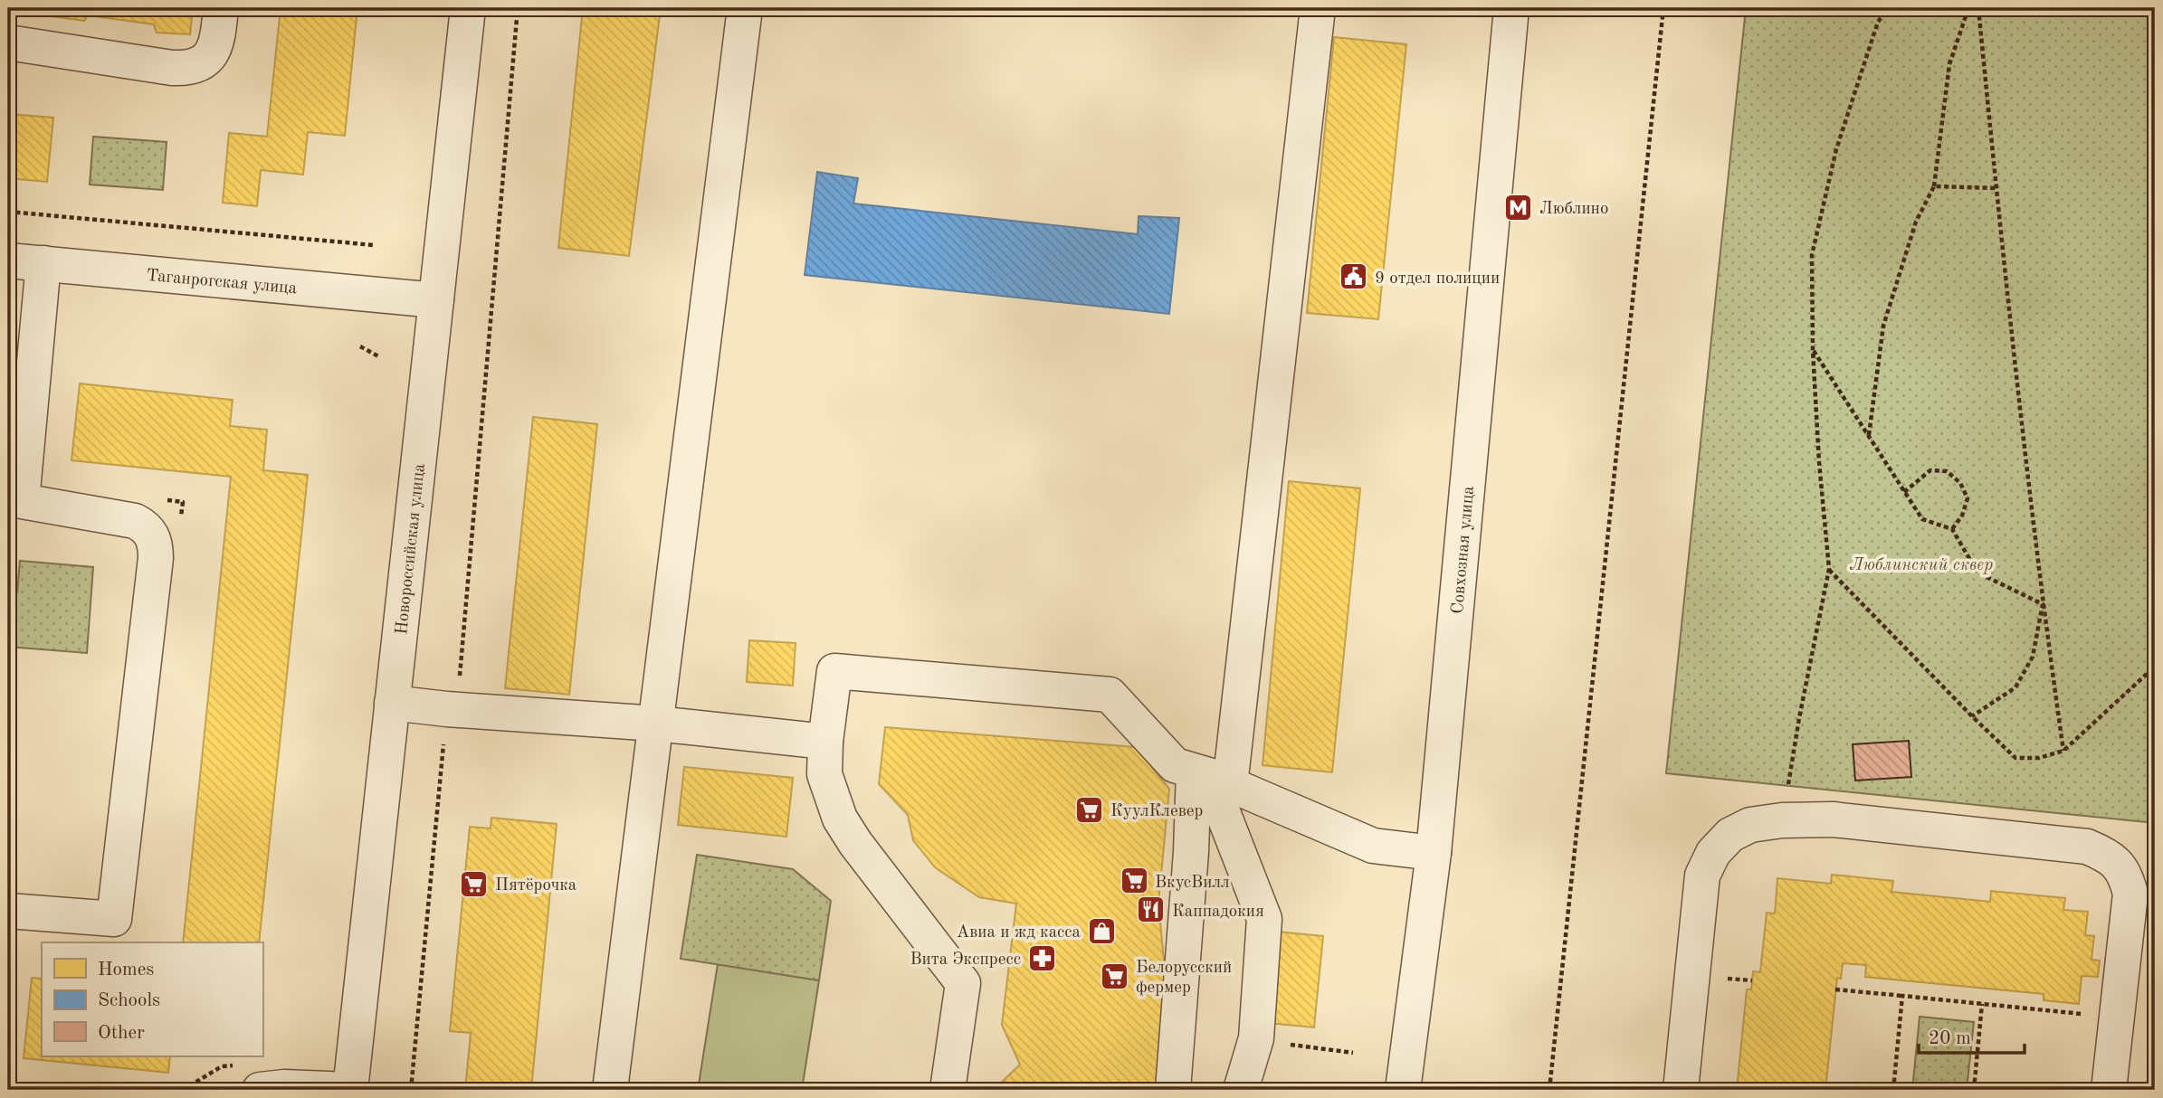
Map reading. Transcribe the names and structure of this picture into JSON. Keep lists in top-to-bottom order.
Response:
{
  "streets": {
    "street": ["Таганрогская улица", "Новороссийская улица", "Совхозная улица"]
  },
  "crossings": [
    ["Таганрогская улица", "Новороссийская улица"]
  ],
  "parks": ["Люблинский сквер"],
  "places": {
    "metro station": ["Люблино"],
    "public building": ["9 отдел полиции"],
    "supermarket": [
      "КуулКлевер",
      "ВкусВилл",
      "Пятёрочка",
      "Белорусский фермер"
    ],
    "restaurant": ["Каппадокия"],
    "shop": ["Авиа и жд касса"],
    "pharmacy": ["Вита Экспресс"]
  },
  "legend": ["Homes", "Schools", "Other"],
  "scale_bar": "20 m"
}
